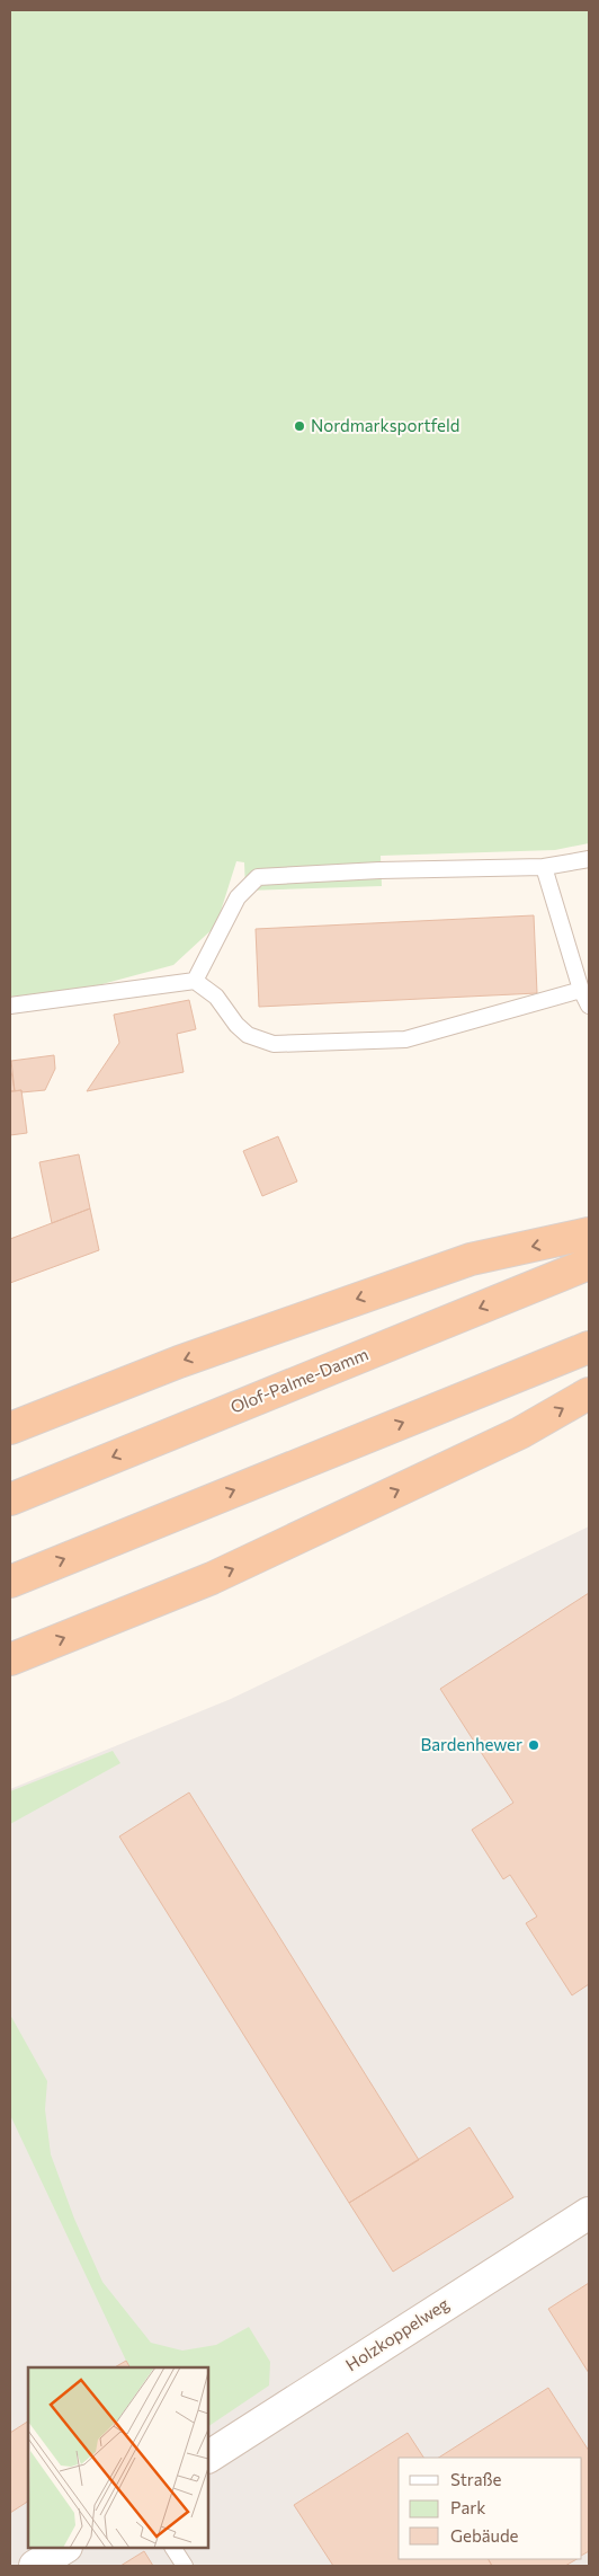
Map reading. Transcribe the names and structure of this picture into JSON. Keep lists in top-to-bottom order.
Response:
{
  "streets": {
    "highway": ["Olof-Palme-Damm"],
    "street": ["Holzkoppelweg"]
  },
  "places": ["Nordmarksportfeld", "Bardenhewer"],
  "legend": ["Straße", "Park", "Gebäude"]
}
